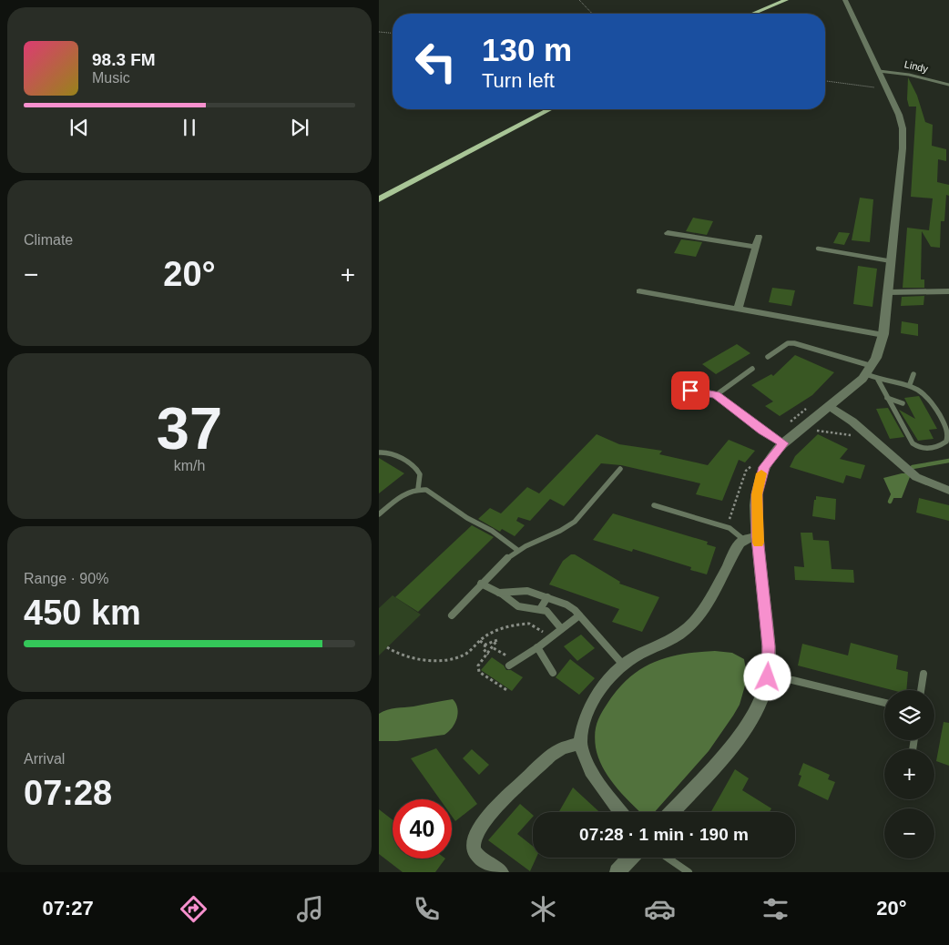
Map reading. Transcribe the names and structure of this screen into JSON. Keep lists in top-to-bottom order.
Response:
{
  "streets": {
    "lane": ["Lindy"]
  },
  "page": {
    "turn": ["130 m", "Turn left"],
    "song": ["98.3 FM", "Music"],
    "tile": [
      "Climate",
      ["37", "km/h"],
      ["Range · 90%", "450 km"],
      ["Arrival", "07:28"]
    ],
    "heat": ["−", "20°", "+"],
    "map_buttons": ["+", "−"],
    "limit": "40",
    "trip": "07:28 · 1 min · 190 m",
    "tabs": ["07:27", "20°"]
  }
}
